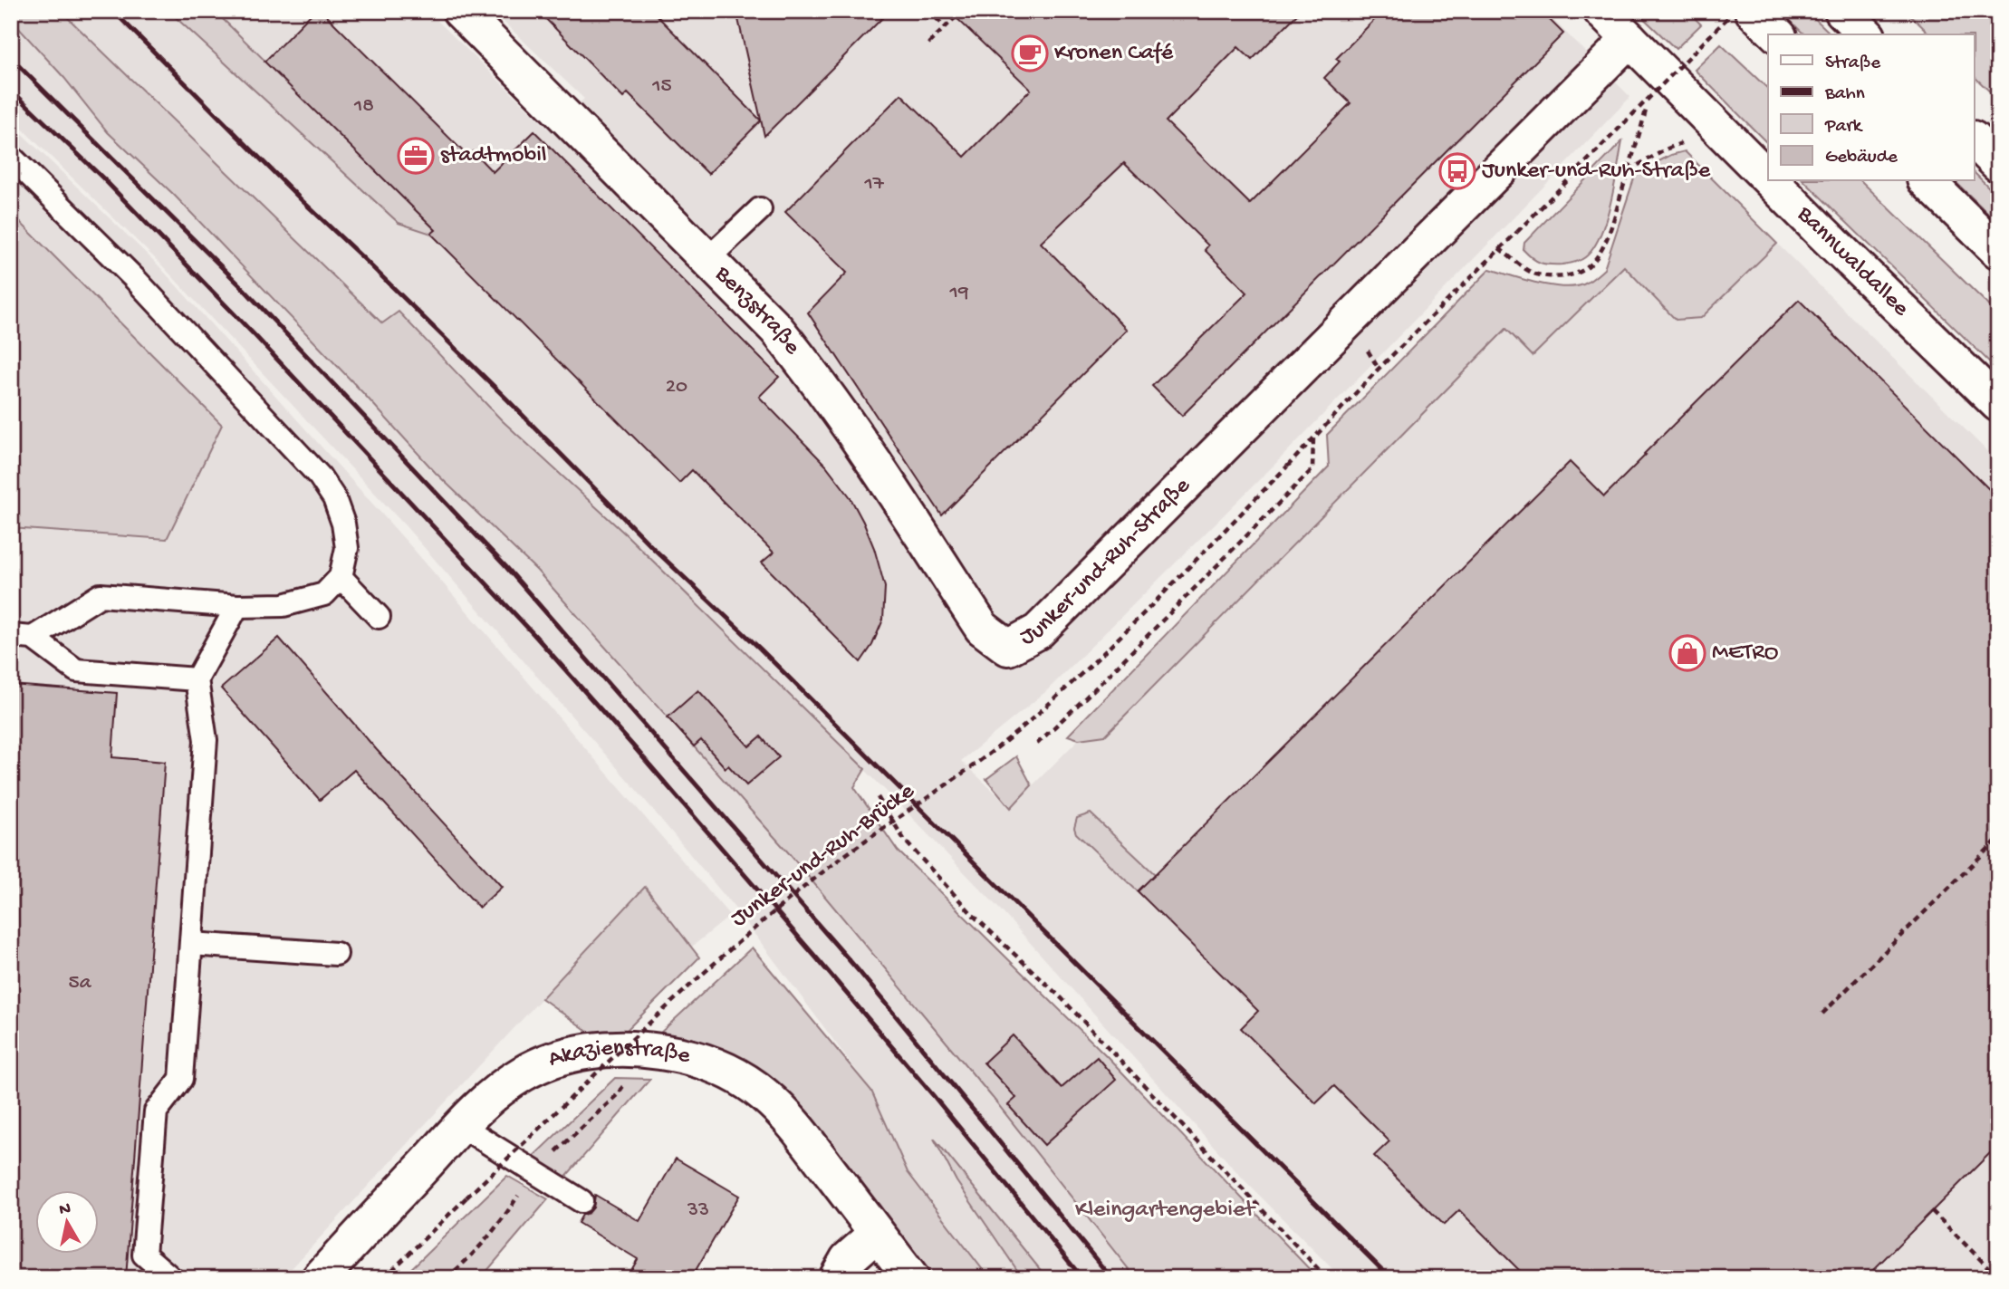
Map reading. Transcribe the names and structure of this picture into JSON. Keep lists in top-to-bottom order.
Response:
{
  "streets": {
    "main road": [
      "Bannwaldallee",
      "Benzstraße",
      "Junker-und-Ruh-Straße",
      "Akazienstraße"
    ],
    "path": ["Junker-und-Ruh-Brücke"]
  },
  "crossings": [
    ["Bannwaldallee", "Junker-und-Ruh-Straße"],
    ["Benzstraße", "Junker-und-Ruh-Straße"]
  ],
  "parks": ["Kleingartengebiet"],
  "places": {
    "cafe": ["Kronen Café"],
    "office": ["stadtmobil"],
    "bus stop": ["Junker-und-Ruh-Straße"],
    "shop": ["METRO"]
  },
  "house_numbers": [
    "15",
    "18",
    "17",
    "19",
    "20",
    "5a",
    "33"
  ],
  "legend": [
    "Straße",
    "Bahn",
    "Park",
    "Gebäude"
  ],
  "north": "top"
}
